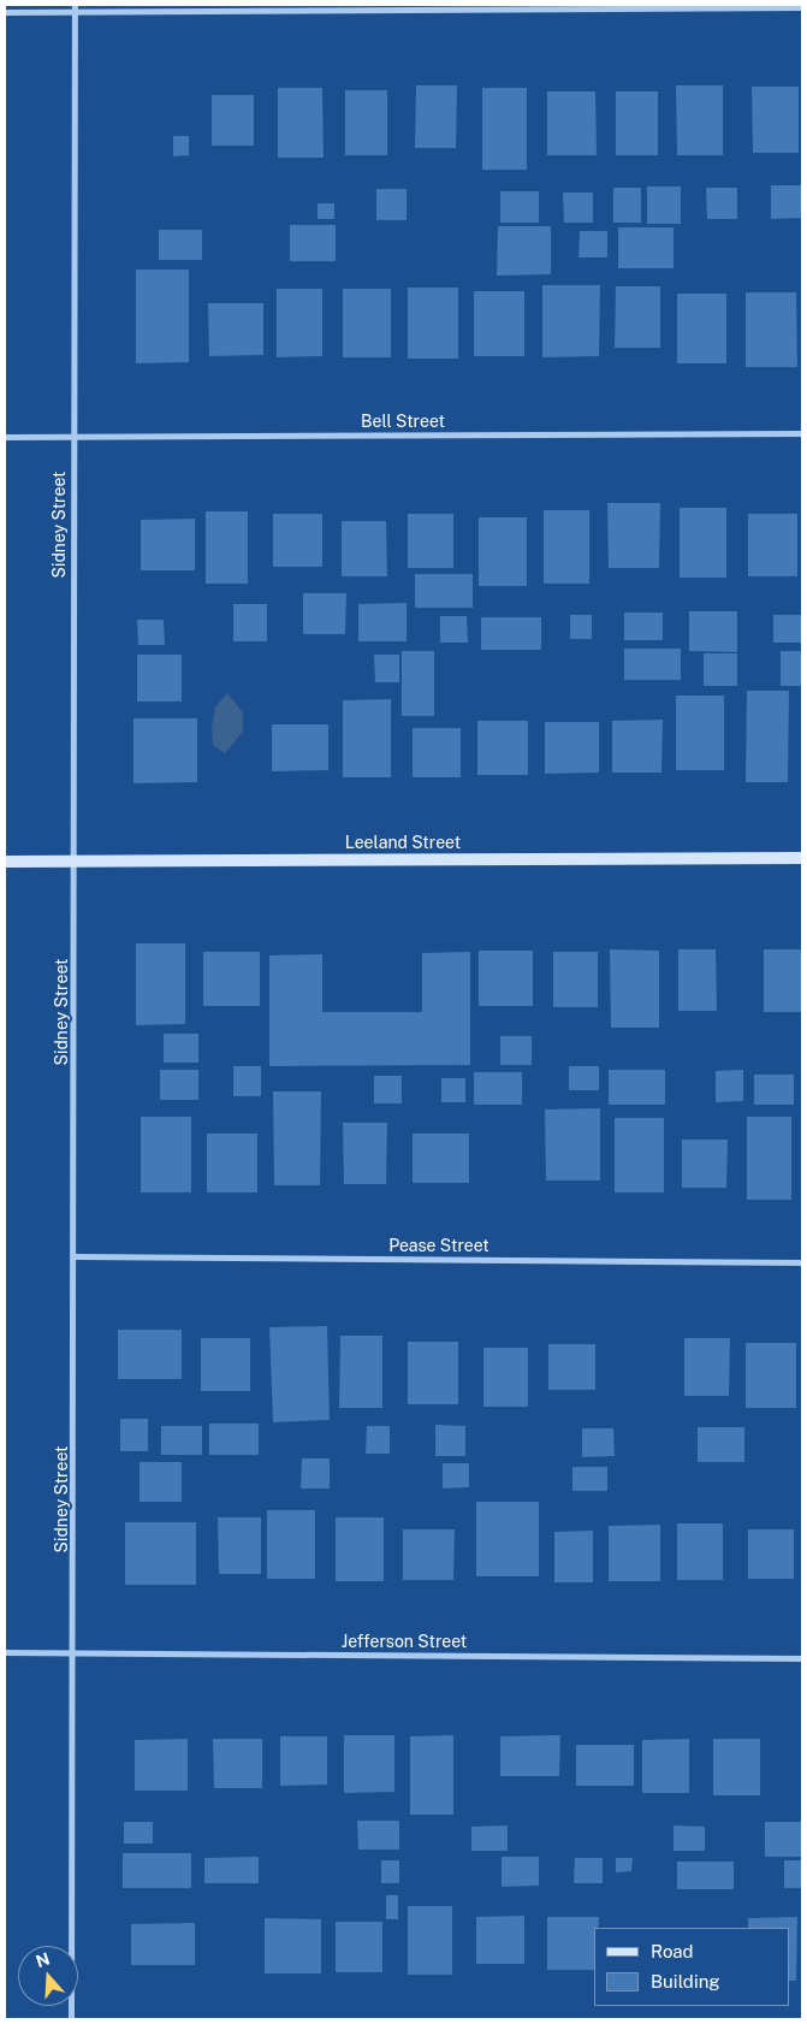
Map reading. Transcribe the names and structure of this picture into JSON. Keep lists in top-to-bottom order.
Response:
{
  "streets": {
    "main road": ["Leeland Street"],
    "street": [
      "Bell Street",
      "Sidney Street",
      "Pease Street",
      "Jefferson Street"
    ]
  },
  "crossings": [
    ["Bell Street", "Sidney Street"],
    ["Sidney Street", "Leeland Street"],
    ["Sidney Street", "Pease Street"],
    ["Sidney Street", "Jefferson Street"]
  ],
  "legend": ["Road", "Building"],
  "north": "top"
}
